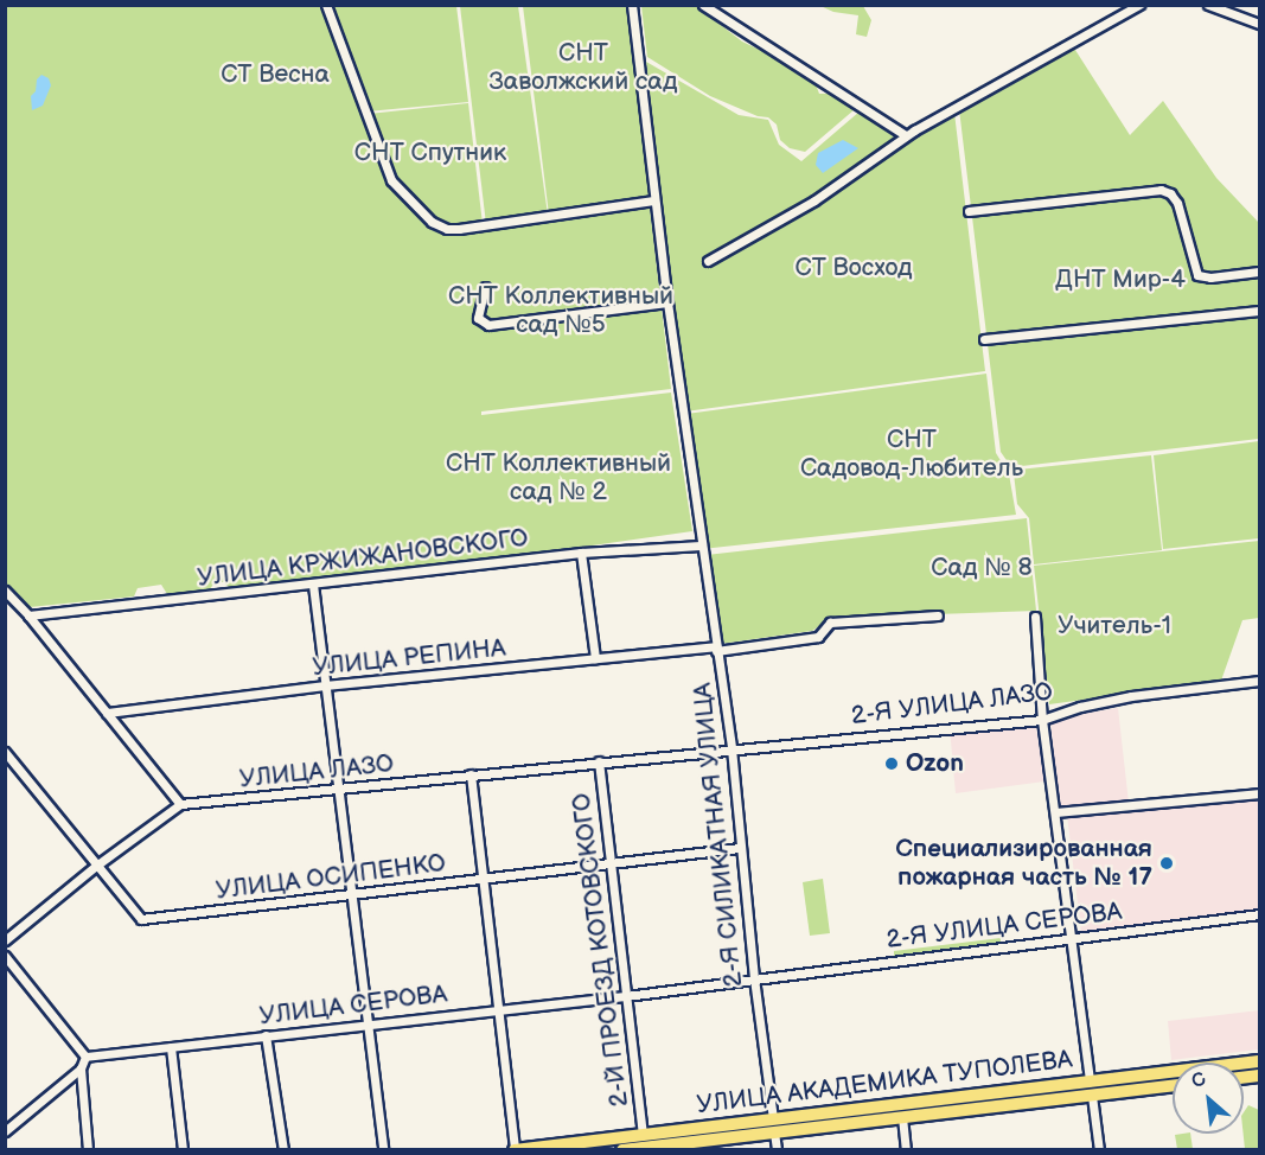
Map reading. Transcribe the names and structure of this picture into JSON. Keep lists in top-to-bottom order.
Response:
{
  "streets": {
    "main road": ["УЛИЦА АКАДЕМИКА ТУПОЛЕВА"],
    "street": [
      "УЛИЦА КРЖИЖАНОВСКОГО",
      "УЛИЦА РЕПИНА",
      "2-Я УЛИЦА ЛАЗО",
      "УЛИЦА ЛАЗО",
      "2-Я СИЛИКАТНАЯ УЛИЦА",
      "УЛИЦА ОСИПЕНКО",
      "2-Я УЛИЦА СЕРОВА",
      "2-Й ПРОЕЗД КОТОВСКОГО",
      "УЛИЦА СЕРОВА"
    ]
  },
  "crossings": [
    ["УЛИЦА КРЖИЖАНОВСКОГО", "2-Я СИЛИКАТНАЯ УЛИЦА"],
    ["УЛИЦА РЕПИНА", "2-Я СИЛИКАТНАЯ УЛИЦА"],
    ["2-Я УЛИЦА ЛАЗО", "УЛИЦА ЛАЗО"],
    ["2-Я УЛИЦА ЛАЗО", "2-Я СИЛИКАТНАЯ УЛИЦА"],
    ["УЛИЦА ЛАЗО", "2-Я СИЛИКАТНАЯ УЛИЦА"],
    ["УЛИЦА ЛАЗО", "2-Й ПРОЕЗД КОТОВСКОГО"],
    ["2-Я СИЛИКАТНАЯ УЛИЦА", "УЛИЦА ОСИПЕНКО"],
    ["2-Я СИЛИКАТНАЯ УЛИЦА", "2-Я УЛИЦА СЕРОВА"],
    ["2-Я СИЛИКАТНАЯ УЛИЦА", "УЛИЦА СЕРОВА"],
    ["2-Я СИЛИКАТНАЯ УЛИЦА", "УЛИЦА АКАДЕМИКА ТУПОЛЕВА"],
    ["УЛИЦА ОСИПЕНКО", "2-Й ПРОЕЗД КОТОВСКОГО"],
    ["2-Я УЛИЦА СЕРОВА", "УЛИЦА СЕРОВА"],
    ["2-Й ПРОЕЗД КОТОВСКОГО", "УЛИЦА СЕРОВА"],
    ["2-Й ПРОЕЗД КОТОВСКОГО", "УЛИЦА АКАДЕМИКА ТУПОЛЕВА"]
  ],
  "parks": [
    "СНТ Заволжский сад",
    "СТ Весна",
    "СНТ Спутник",
    "СТ Восход",
    "ДНТ Мир-4",
    "СНТ Коллективный сад №5",
    "СНТ Садовод-Любитель",
    "СНТ Коллективный сад № 2",
    "Сад № 8",
    "Учитель-1"
  ],
  "places": ["Ozon", "Специализированная пожарная часть № 17"],
  "north": "top left"
}
